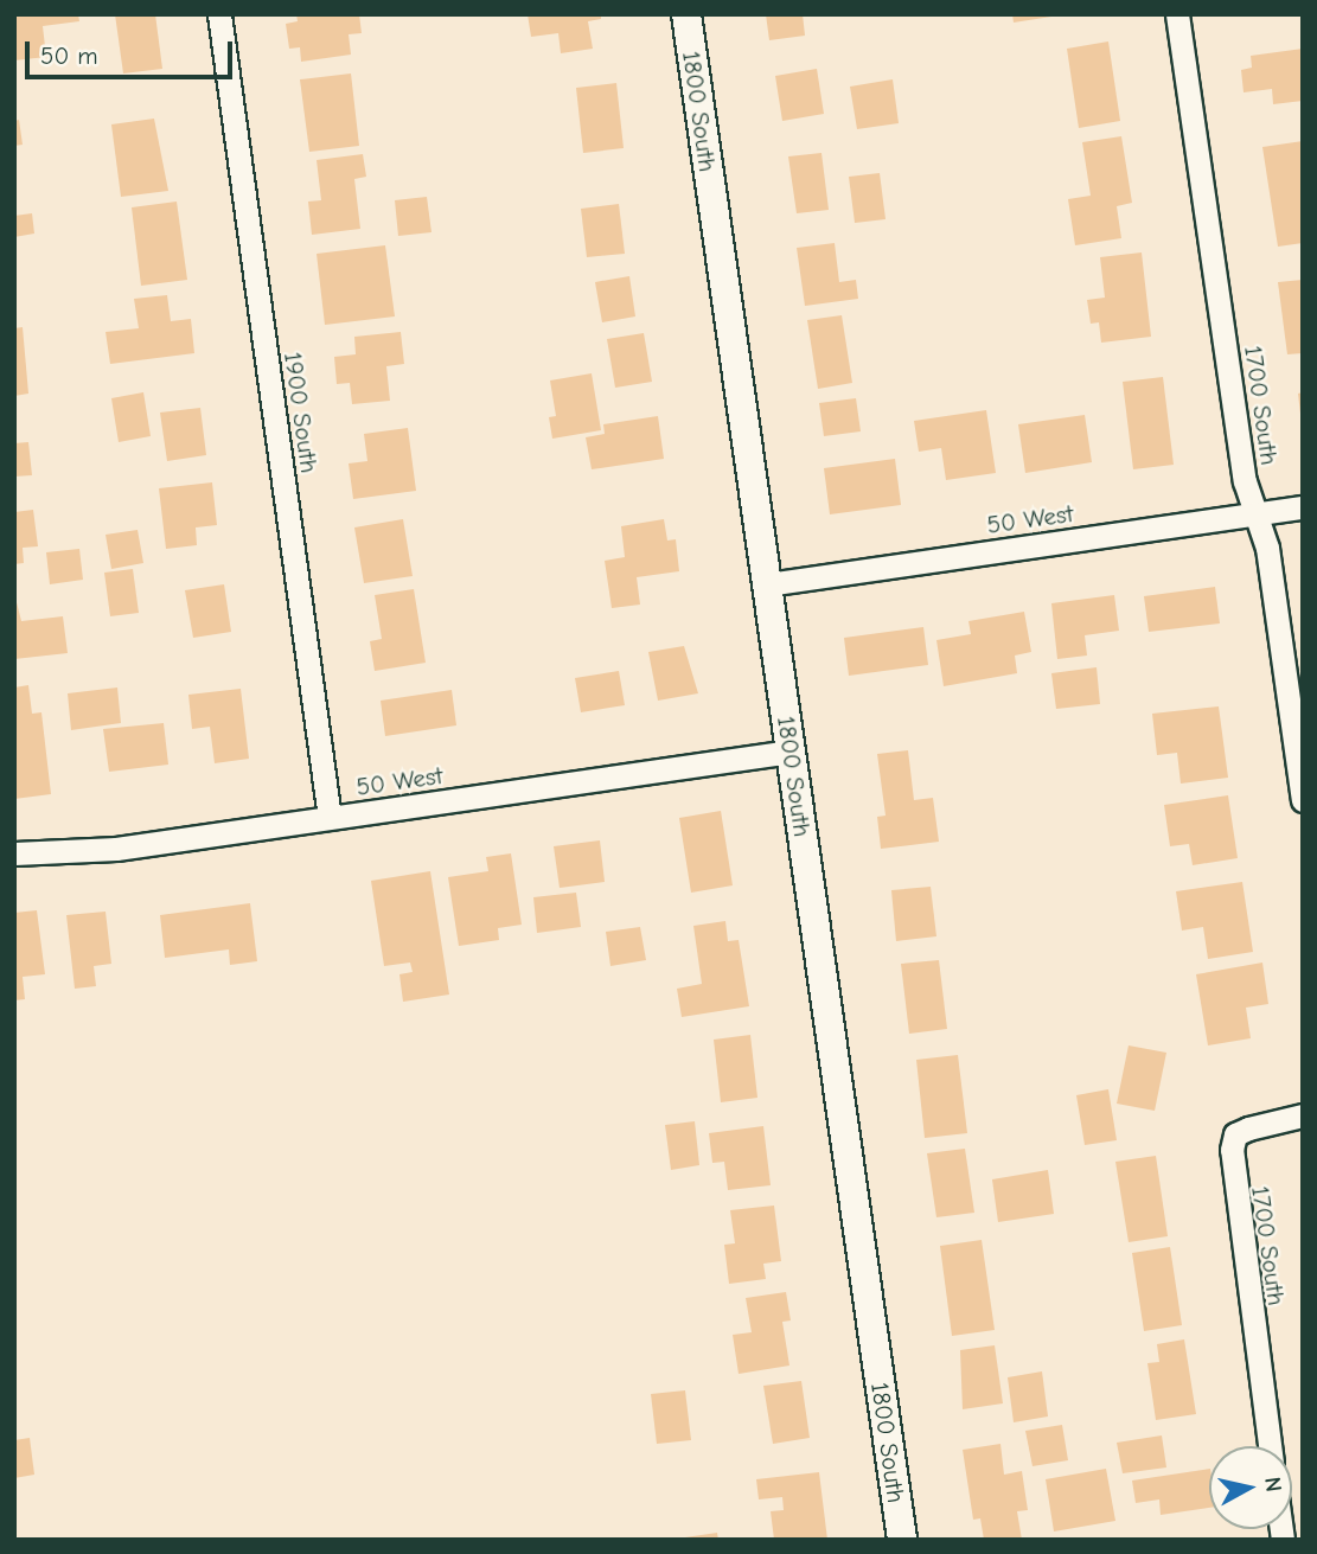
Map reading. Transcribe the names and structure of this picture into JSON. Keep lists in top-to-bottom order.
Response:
{
  "streets": {
    "street": [
      "1800 South",
      "1700 South",
      "1900 South",
      "50 West"
    ]
  },
  "crossings": [
    ["1800 South", "50 West"],
    ["1700 South", "50 West"],
    ["1900 South", "50 West"]
  ],
  "scale_bar": "50 m",
  "north": "right"
}
